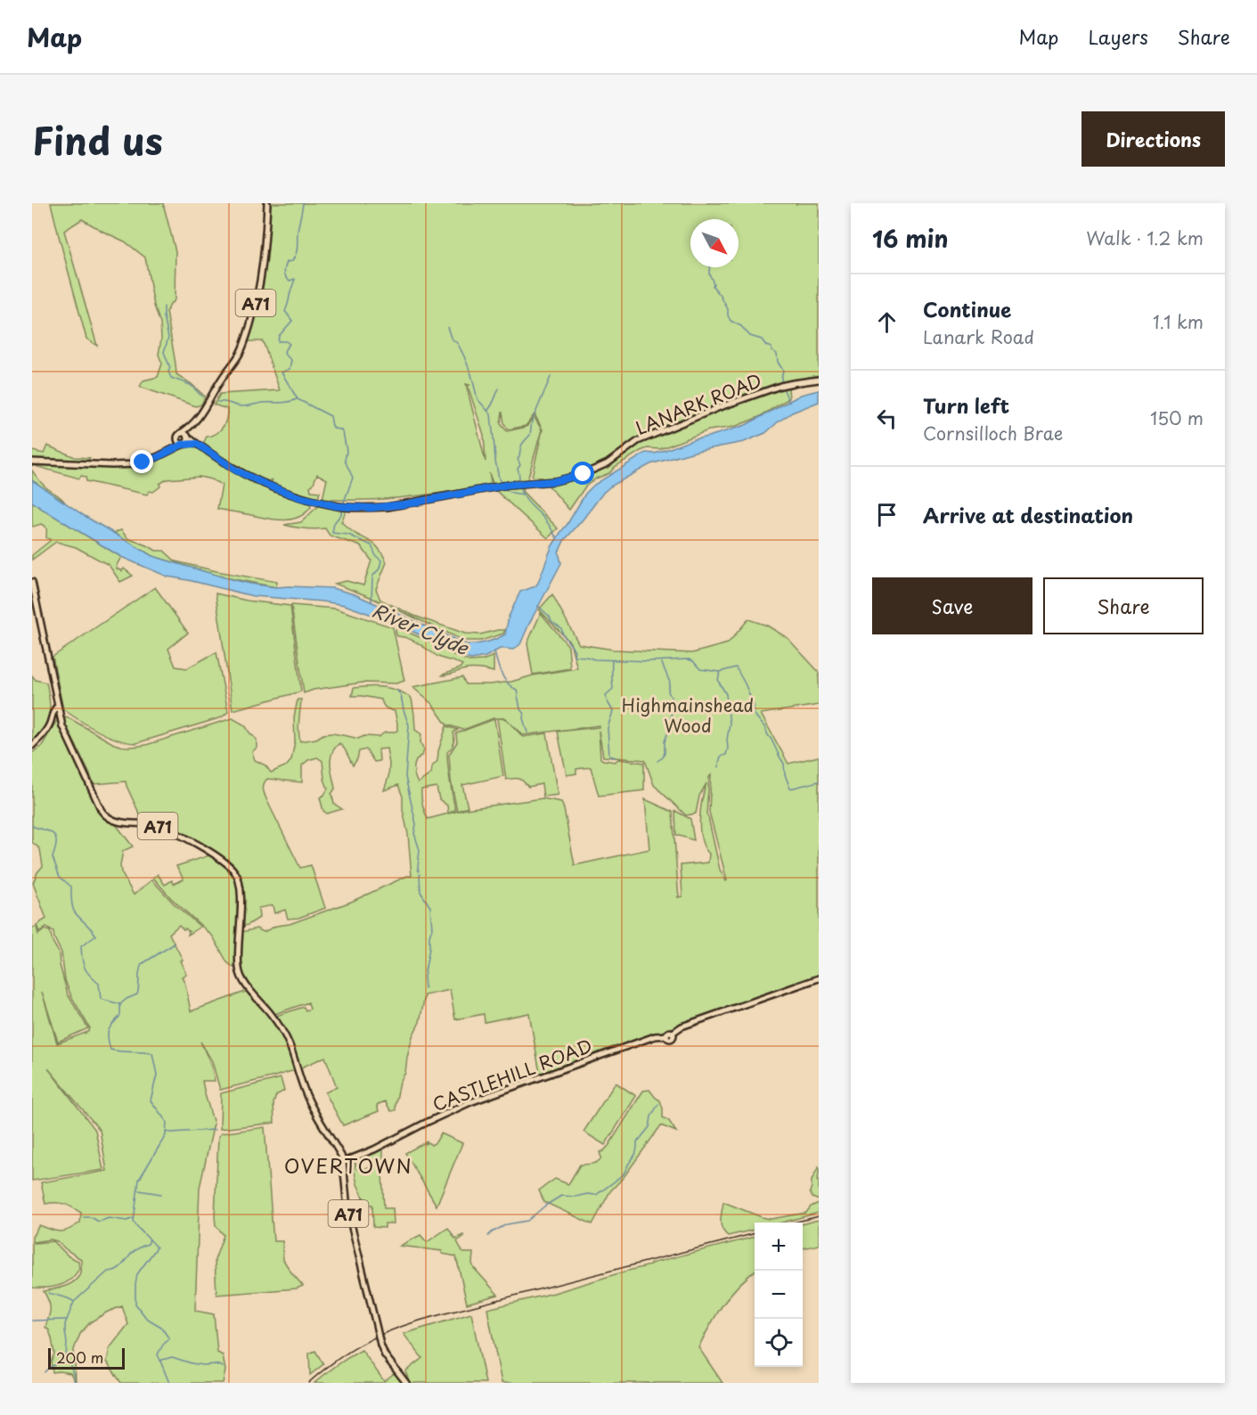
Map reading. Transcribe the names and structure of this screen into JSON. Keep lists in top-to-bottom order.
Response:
{
  "streets": {
    "main road": ["A71", "LANARK ROAD", "CASTLEHILL ROAD"]
  },
  "crossings": [
    ["A71", "LANARK ROAD"],
    ["A71", "CASTLEHILL ROAD"]
  ],
  "districts": ["OVERTOWN"],
  "water": ["River Clyde"],
  "parks": ["Highmainshead Wood"],
  "scale_bar": "200 m",
  "north": "bottom right",
  "page": {
    "header": "Map",
    "nav": ["Map", "Layers", "Share"],
    "title": "Find us",
    "buttons": [
      "Directions",
      ["Save", "Share"]
    ],
    "heading": ["16 min", "Walk · 1.2 km"],
    "list": [
      ["Continue", "Lanark Road", "1.1 km"],
      ["Turn left", "Cornsilloch Brae", "150 m"],
      "Arrive at destination"
    ],
    "map_buttons": ["+", "−"],
    "scale": "200 m"
  }
}
